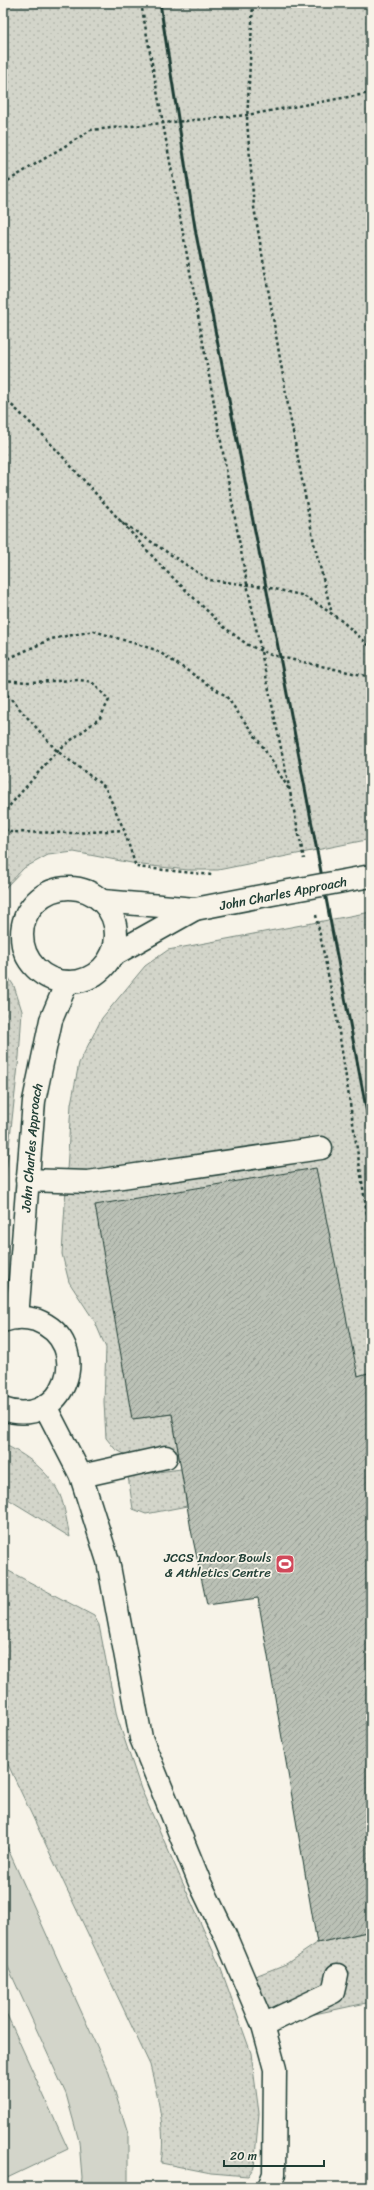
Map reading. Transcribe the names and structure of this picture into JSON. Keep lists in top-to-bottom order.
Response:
{
  "streets": {
    "street": ["John Charles Approach"]
  },
  "places": {
    "sports": ["JCCS Indoor Bowls & Athletics Centre"]
  },
  "scale_bar": "20 m"
}
